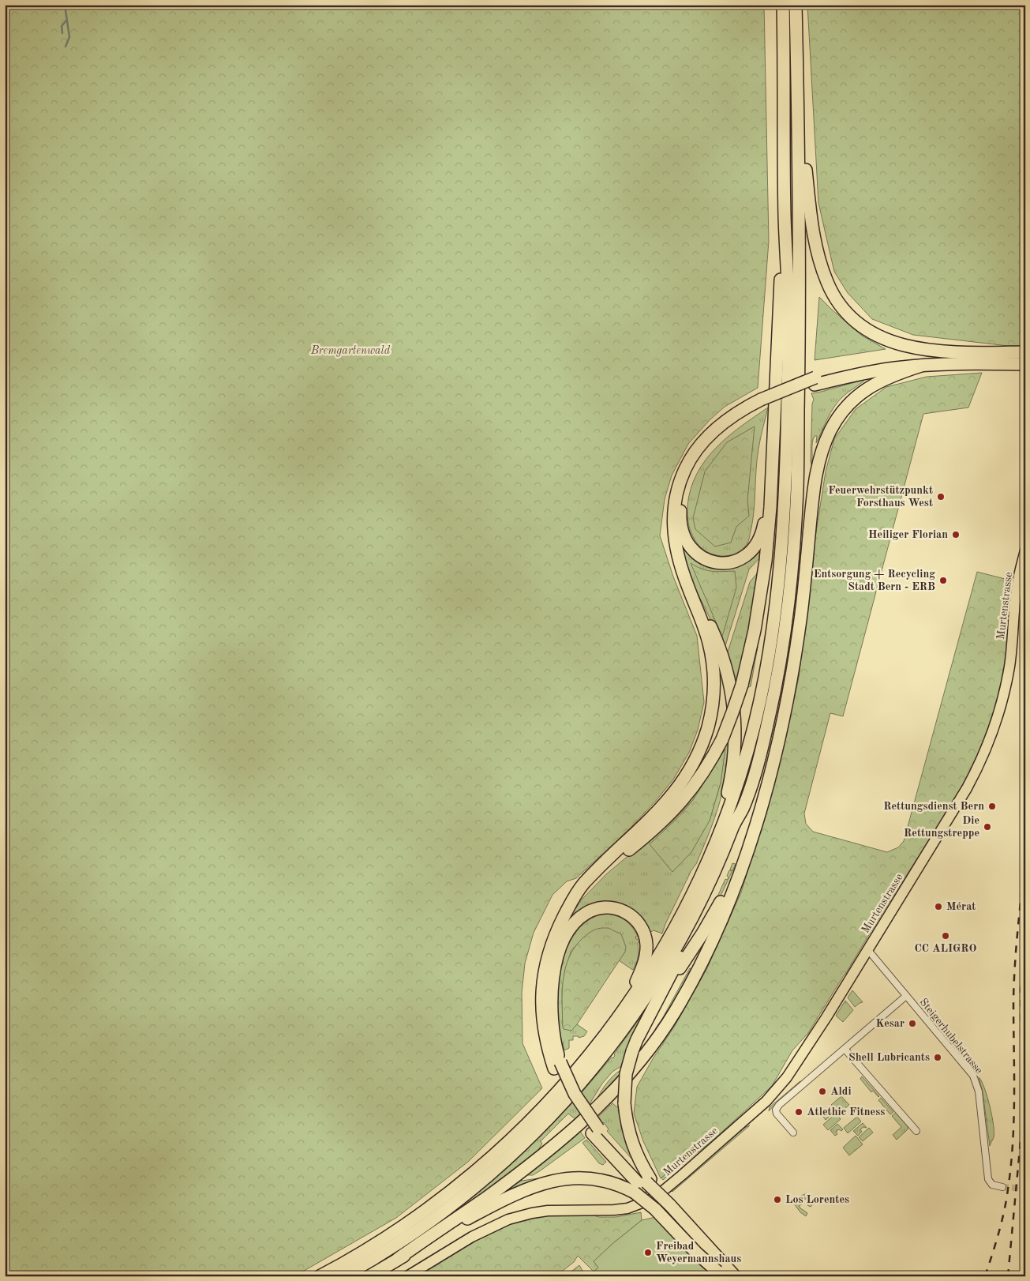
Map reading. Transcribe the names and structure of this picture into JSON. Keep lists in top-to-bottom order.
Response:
{
  "streets": {
    "main road": ["Murtenstrasse"],
    "street": ["Steigerhubelstrasse"]
  },
  "crossings": [
    ["Murtenstrasse", "Steigerhubelstrasse"]
  ],
  "parks": ["Bremgartenwald"],
  "places": [
    "Feuerwehrstützpunkt Forsthaus West",
    "Heiliger Florian",
    "Entsorgung + Recycling Stadt Bern - ERB",
    "Rettungsdienst Bern",
    "Die Rettungstreppe",
    "Mérat",
    "CC ALIGRO",
    "Kesar",
    "Shell Lubricants",
    "Aldi",
    "Atlethic Fitness",
    "Los Lorentes",
    "Freibad Weyermannshaus"
  ]
}
